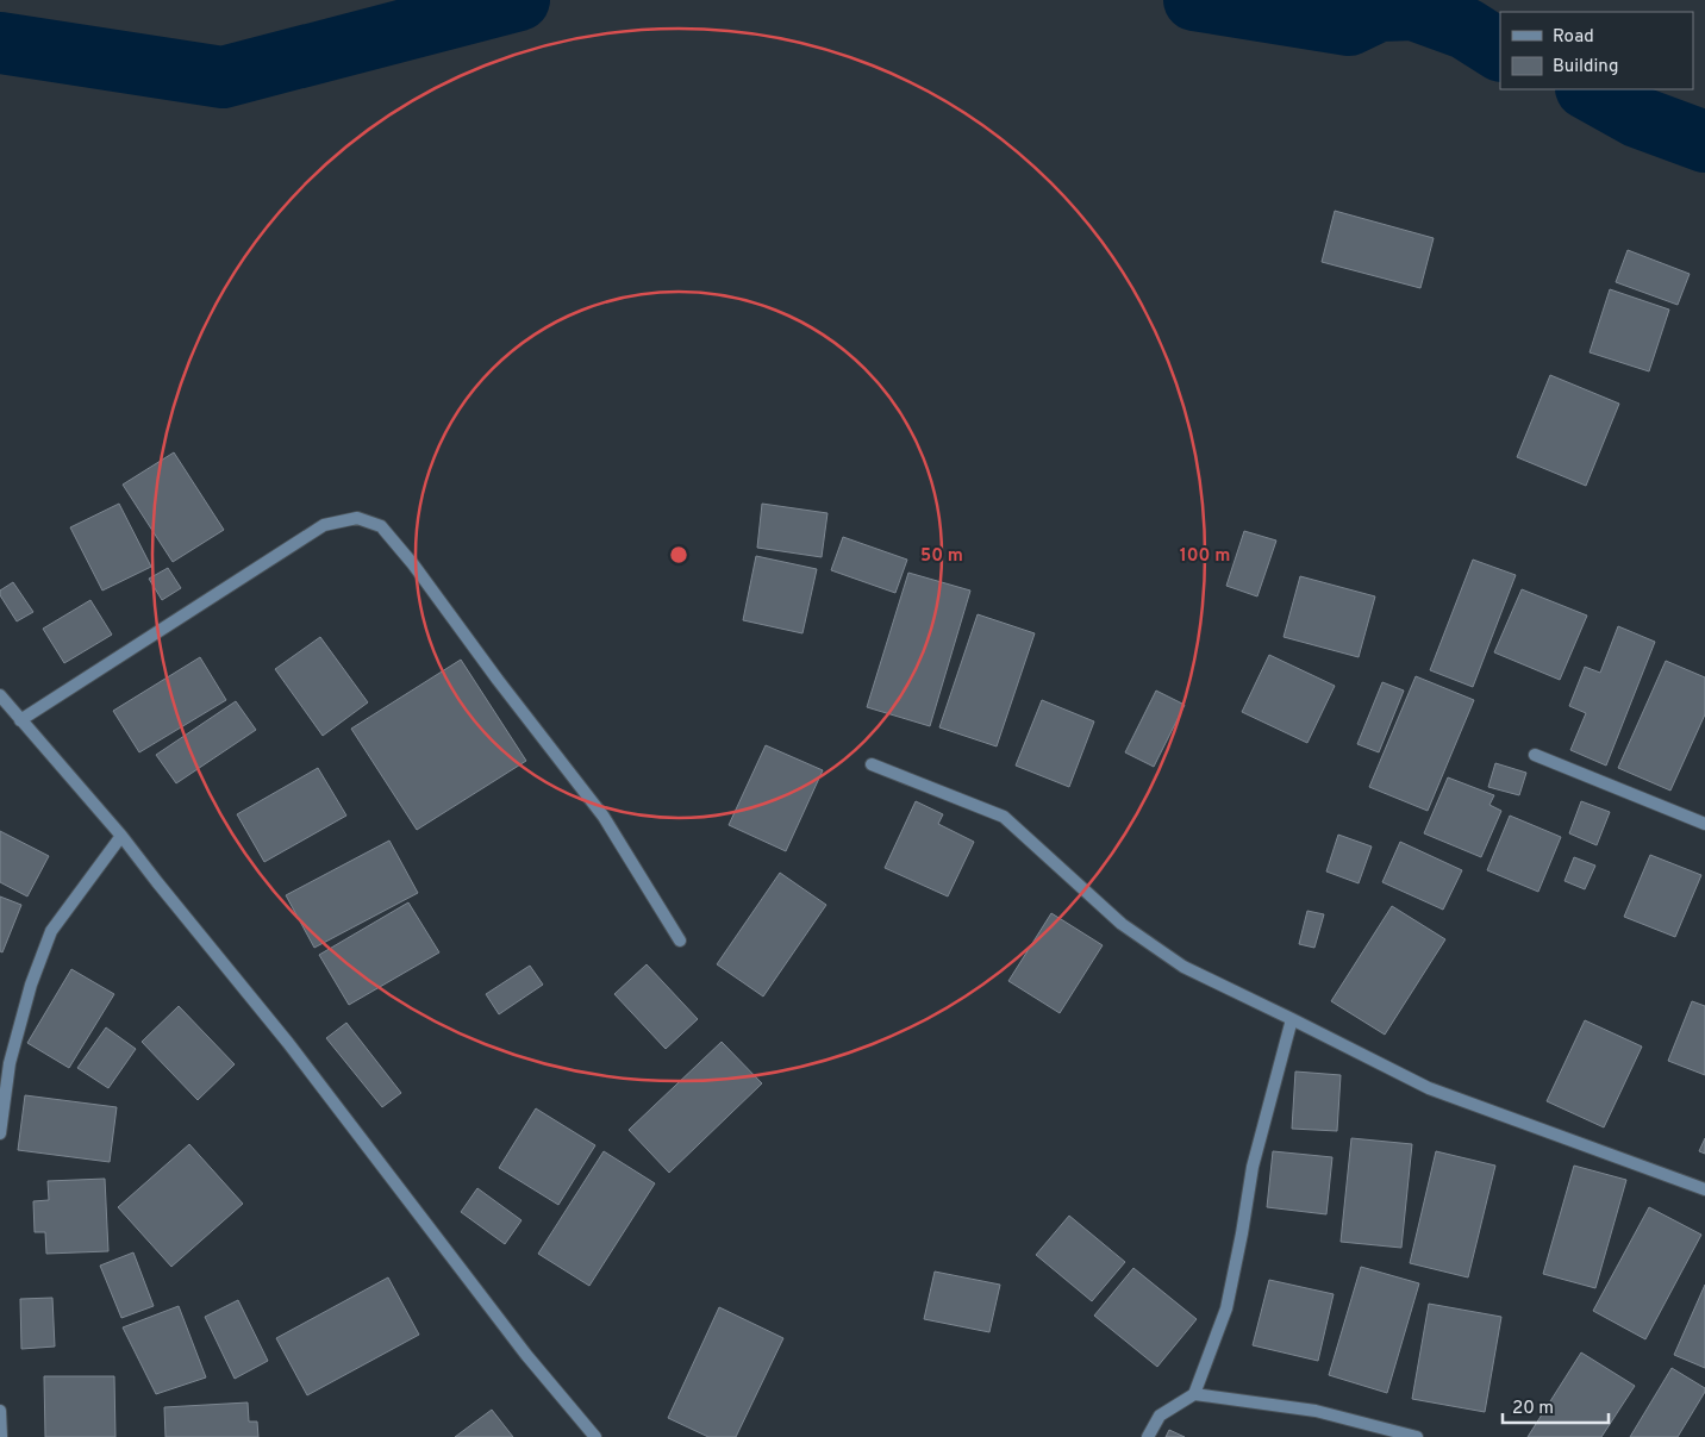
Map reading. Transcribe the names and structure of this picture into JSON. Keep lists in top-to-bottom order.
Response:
{
  "legend": ["Road", "Building"],
  "scale_bar": "20 m",
  "rings": ["50 m", "100 m"]
}
